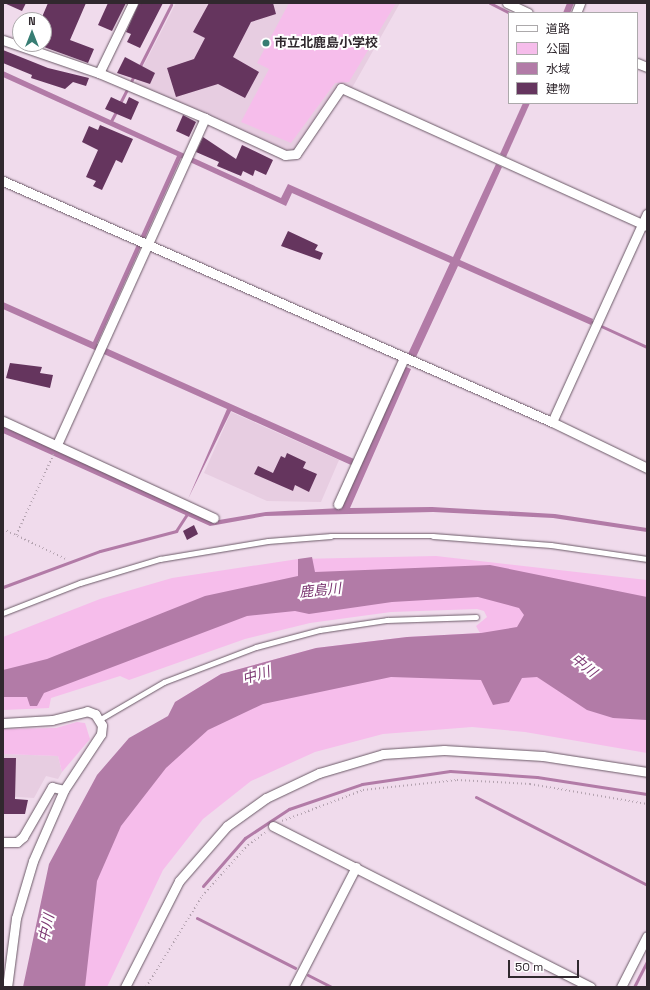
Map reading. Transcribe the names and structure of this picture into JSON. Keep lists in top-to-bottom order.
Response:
{
  "water": ["鹿島川", "中川"],
  "places": ["市立北鹿島小学校"],
  "legend": [
    "道路",
    "公園",
    "水域",
    "建物"
  ],
  "scale_bar": "50 m",
  "north": "top"
}
